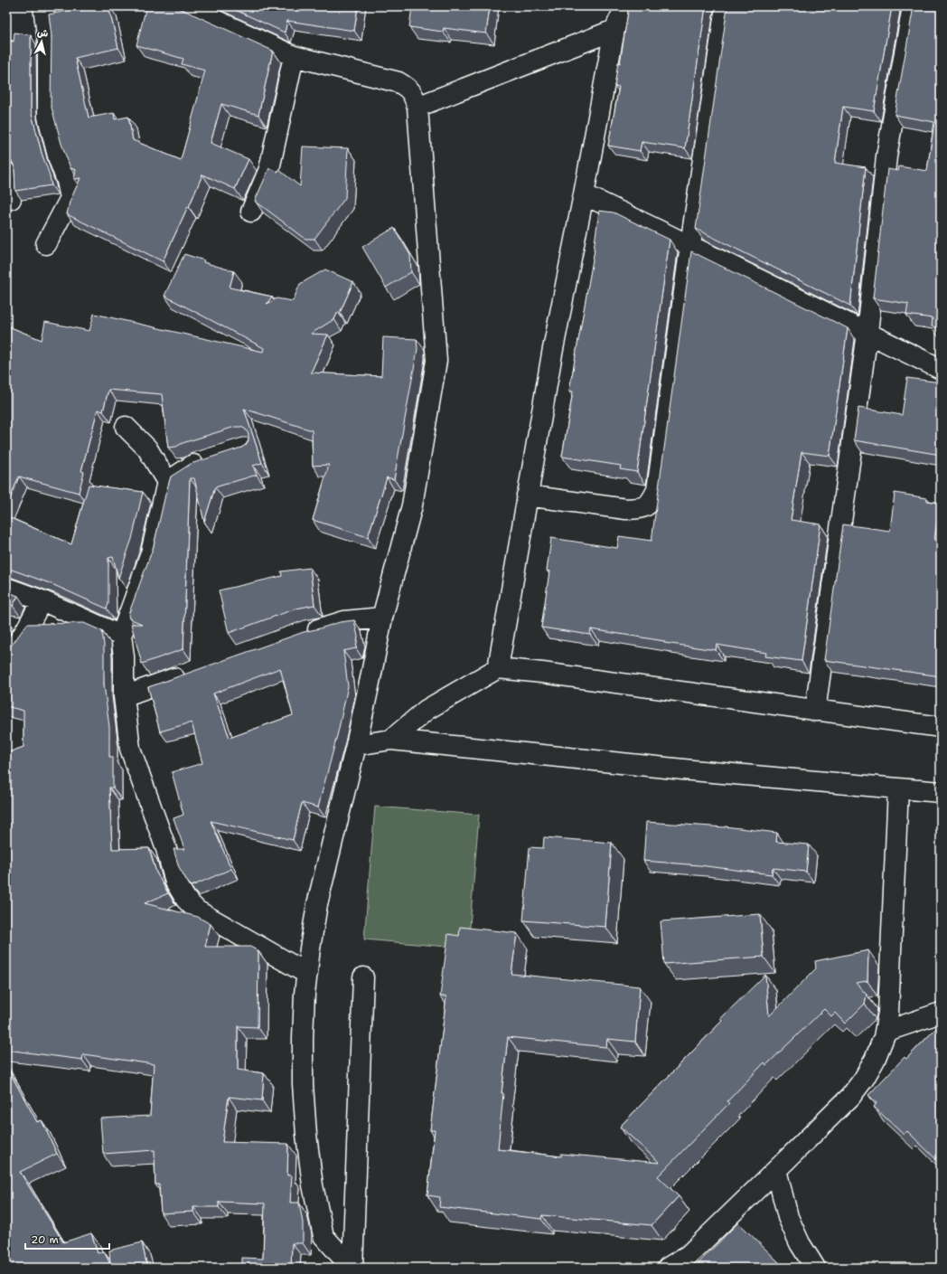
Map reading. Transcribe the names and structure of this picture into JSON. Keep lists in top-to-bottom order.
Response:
{
  "scale_bar": "20 m",
  "north": "top"
}
